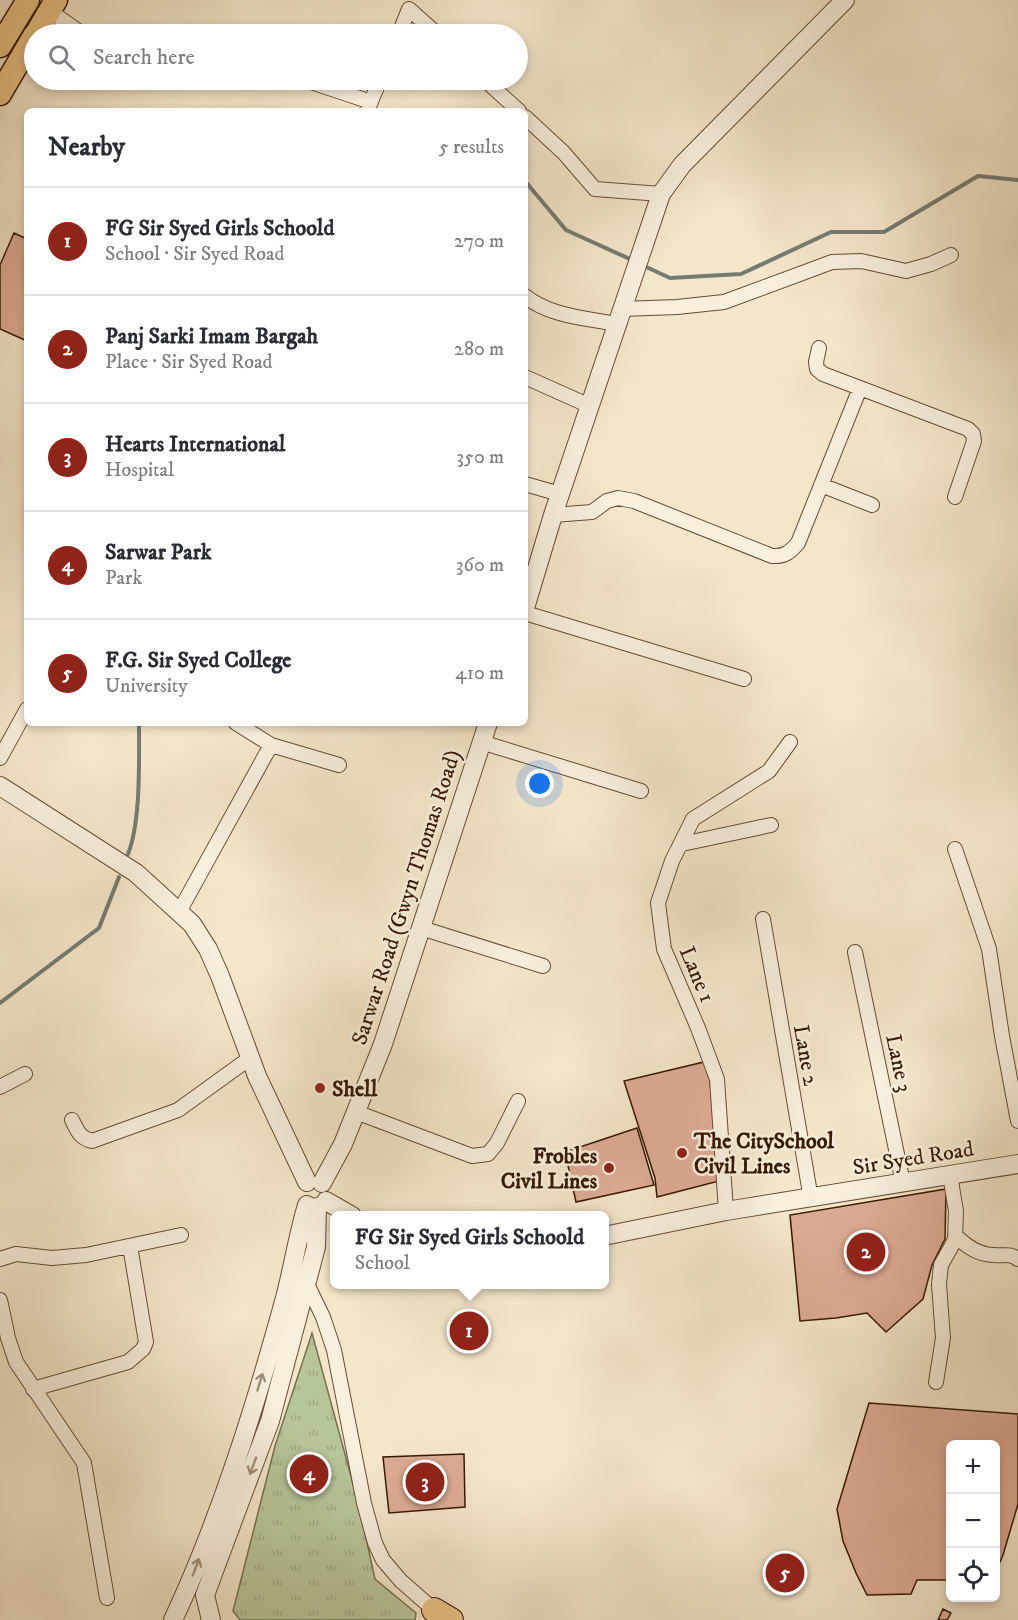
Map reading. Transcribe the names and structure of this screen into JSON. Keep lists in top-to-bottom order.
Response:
{
  "streets": {
    "street": [
      "Sarwar Road (Gwyn Thomas Road)",
      "Lane 1",
      "Lane 2",
      "Lane 3",
      "Sir Syed Road"
    ]
  },
  "crossings": [
    ["Lane 1", "Sir Syed Road"],
    ["Lane 2", "Sir Syed Road"],
    ["Lane 3", "Sir Syed Road"]
  ],
  "places": ["Shell", "The CitySchool Civil Lines", "Frobles Civil Lines"],
  "page": {
    "search": "Search here",
    "heading": ["Nearby", "5 results"],
    "list": [
      {
        "mark": "1",
        "name": "FG Sir Syed Girls Schoold",
        "note": "School · Sir Syed Road",
        "value": "270 m"
      },
      {
        "mark": "2",
        "name": "Panj Sarki Imam Bargah",
        "note": "Place · Sir Syed Road",
        "value": "280 m"
      },
      {
        "mark": "3",
        "name": "Hearts International",
        "note": "Hospital",
        "value": "350 m"
      },
      {
        "mark": "4",
        "name": "Sarwar Park",
        "note": "Park",
        "value": "360 m"
      },
      {
        "mark": "5",
        "name": "F.G. Sir Syed College",
        "note": "University",
        "value": "410 m"
      }
    ],
    "popup": ["FG Sir Syed Girls Schoold", "School"],
    "pins": [
      "2",
      "1",
      "4",
      "3",
      "5"
    ],
    "map_buttons": ["+", "−"]
  }
}
